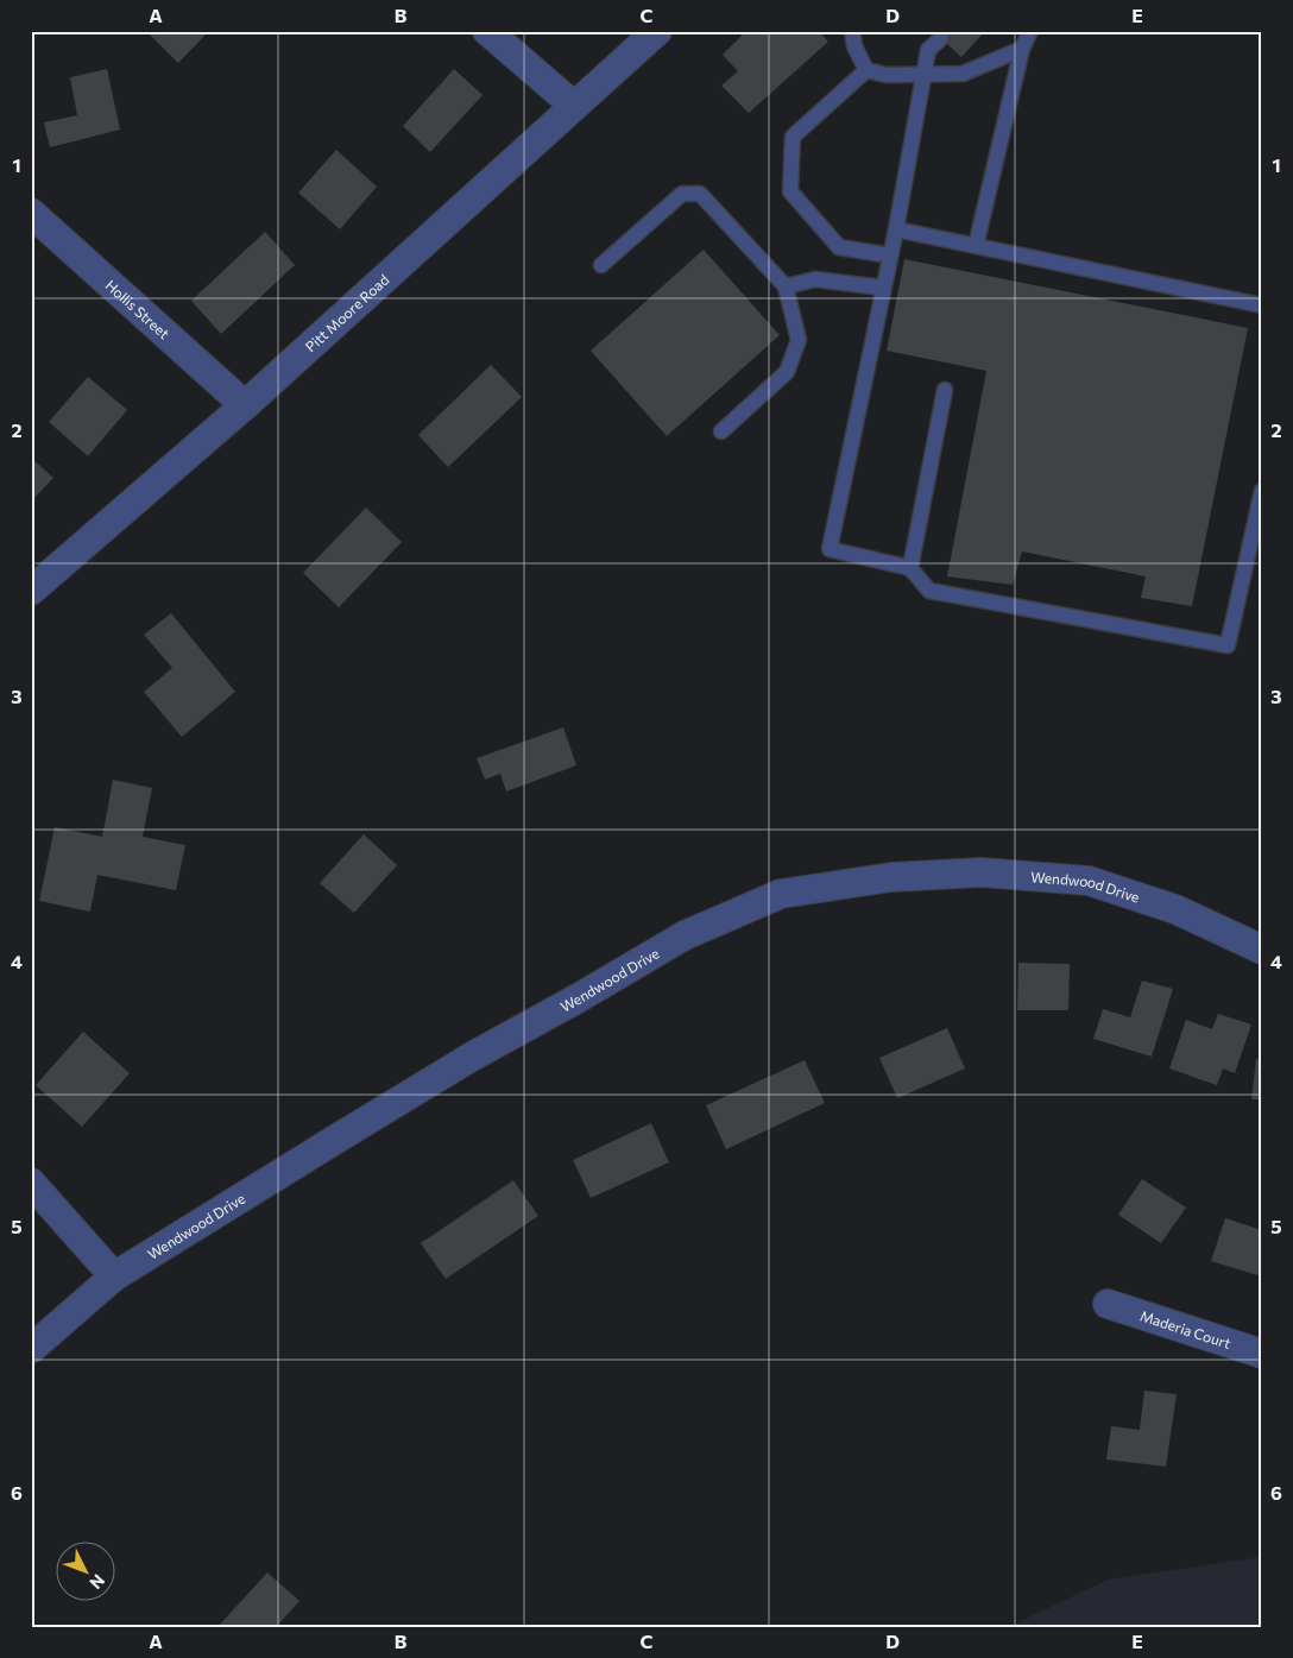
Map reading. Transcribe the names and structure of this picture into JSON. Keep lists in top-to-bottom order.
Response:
{
  "streets": {
    "street": [
      "Hollis Street",
      "Pitt Moore Road",
      "Wendwood Drive",
      "Maderia Court"
    ]
  },
  "crossings": [
    ["Hollis Street", "Pitt Moore Road"]
  ],
  "north": "bottom right",
  "grid": {
    "columns": [
      "A",
      "B",
      "C",
      "D",
      "E"
    ],
    "rows": [
      "1",
      "2",
      "3",
      "4",
      "5",
      "6"
    ]
  }
}
